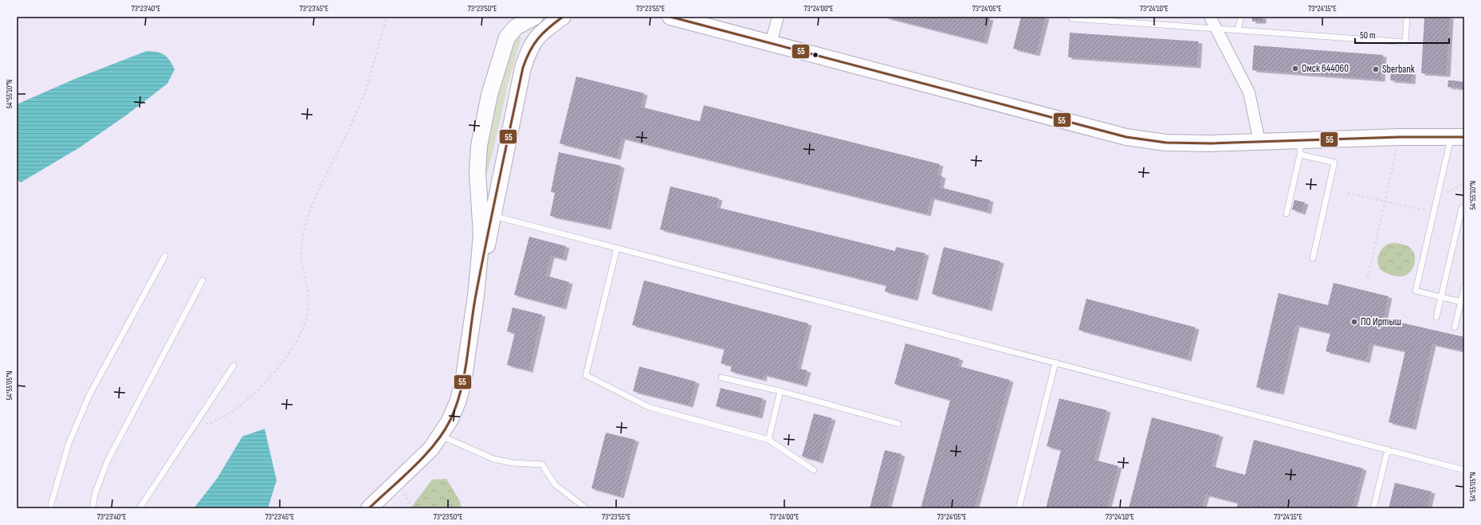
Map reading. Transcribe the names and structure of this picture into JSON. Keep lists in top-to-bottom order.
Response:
{
  "places": ["Омск 644060", "Sberbank", "ПО Иртыш"],
  "lines": ["transit line 55"],
  "scale_bar": "50 m",
  "coordinates": [
    "73°23'40\"E",
    "73°23'45\"E",
    "73°23'50\"E",
    "73°23'55\"E",
    "73°24'00\"E",
    "73°24'05\"E",
    "73°24'10\"E",
    "73°24'15\"E",
    "54°55'10\"N",
    "54°55'05\"N"
  ]
}
